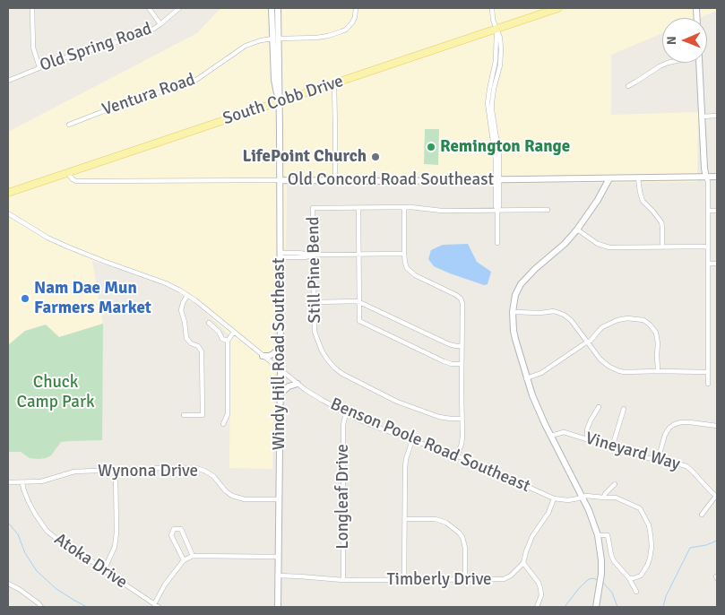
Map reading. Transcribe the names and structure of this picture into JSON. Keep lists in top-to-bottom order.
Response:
{
  "streets": {
    "main road": ["South Cobb Drive"],
    "street": [
      "Old Spring Road",
      "Ventura Road",
      "Old Concord Road Southeast",
      "Still Pine Bend",
      "Windy Hill Road Southeast",
      "Benson Poole Road Southeast",
      "Vineyard Way",
      "Wynona Drive",
      "Longleaf Drive",
      "Atoka Drive",
      "Timberly Drive"
    ]
  },
  "crossings": [
    ["Ventura Road", "Windy Hill Road Southeast"],
    ["South Cobb Drive", "Old Concord Road Southeast"],
    ["South Cobb Drive", "Windy Hill Road Southeast"],
    ["Old Concord Road Southeast", "Windy Hill Road Southeast"],
    ["Windy Hill Road Southeast", "Benson Poole Road Southeast"],
    ["Windy Hill Road Southeast", "Wynona Drive"],
    ["Windy Hill Road Southeast", "Timberly Drive"],
    ["Benson Poole Road Southeast", "Longleaf Drive"],
    ["Wynona Drive", "Atoka Drive"],
    ["Longleaf Drive", "Timberly Drive"]
  ],
  "parks": ["Chuck Camp Park"],
  "places": ["Remington Range", "LifePoint Church", "Nam Dae Mun Farmers Market"],
  "north": "left"
}
